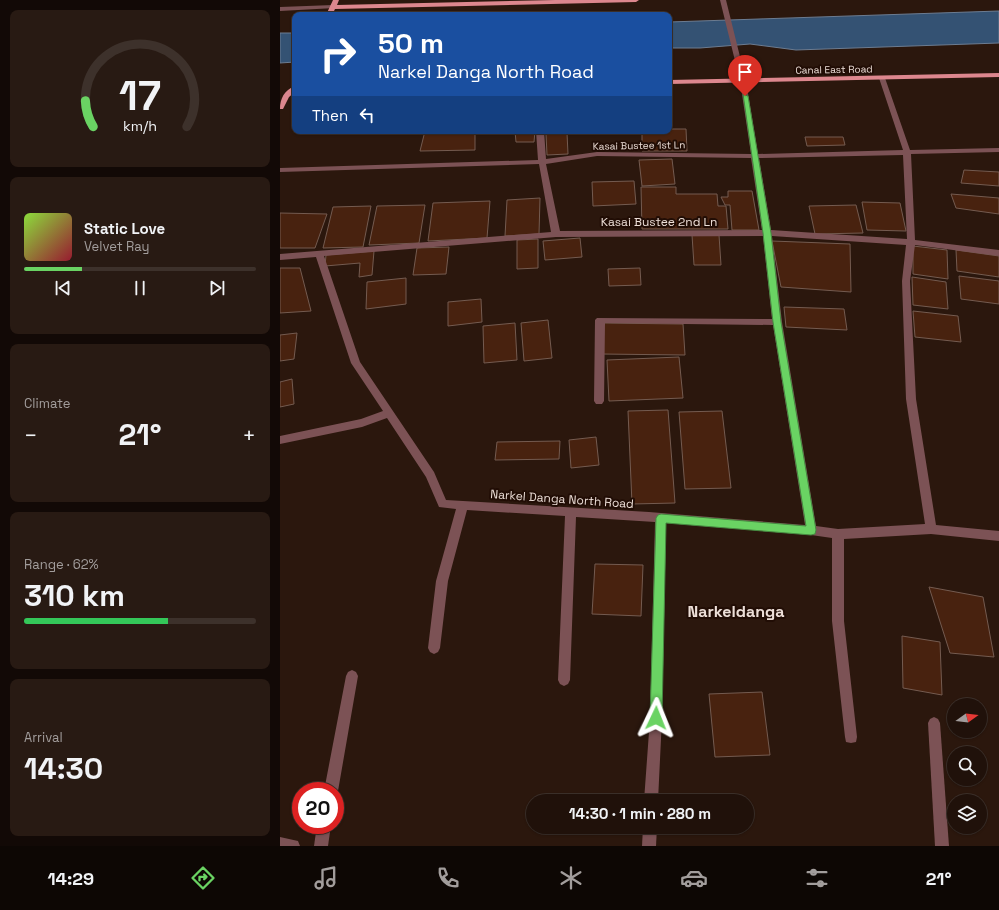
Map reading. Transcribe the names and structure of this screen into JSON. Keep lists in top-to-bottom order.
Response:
{
  "streets": {
    "main road": ["Canal East Road"],
    "street": ["Kasai Bustee 1st Ln", "Kasai Bustee 2nd Ln", "Narkel Danga North Road"]
  },
  "crossings": [
    ["Kasai Bustee 2nd Ln", "Narkel Danga North Road"]
  ],
  "districts": ["Narkeldanga"],
  "north": "right",
  "page": {
    "turn": ["50 m", "Narkel Danga North Road"],
    "then": "Then",
    "song": ["Static Love", "Velvet Ray"],
    "tile": [
      "Climate",
      ["Range · 62%", "310 km"],
      ["Arrival", "14:30"]
    ],
    "heat": ["−", "21°", "+"],
    "limit": "20",
    "trip": "14:30 · 1 min · 280 m",
    "tabs": ["14:29", "21°"],
    "gauge": ["17", "km/h"]
  }
}
